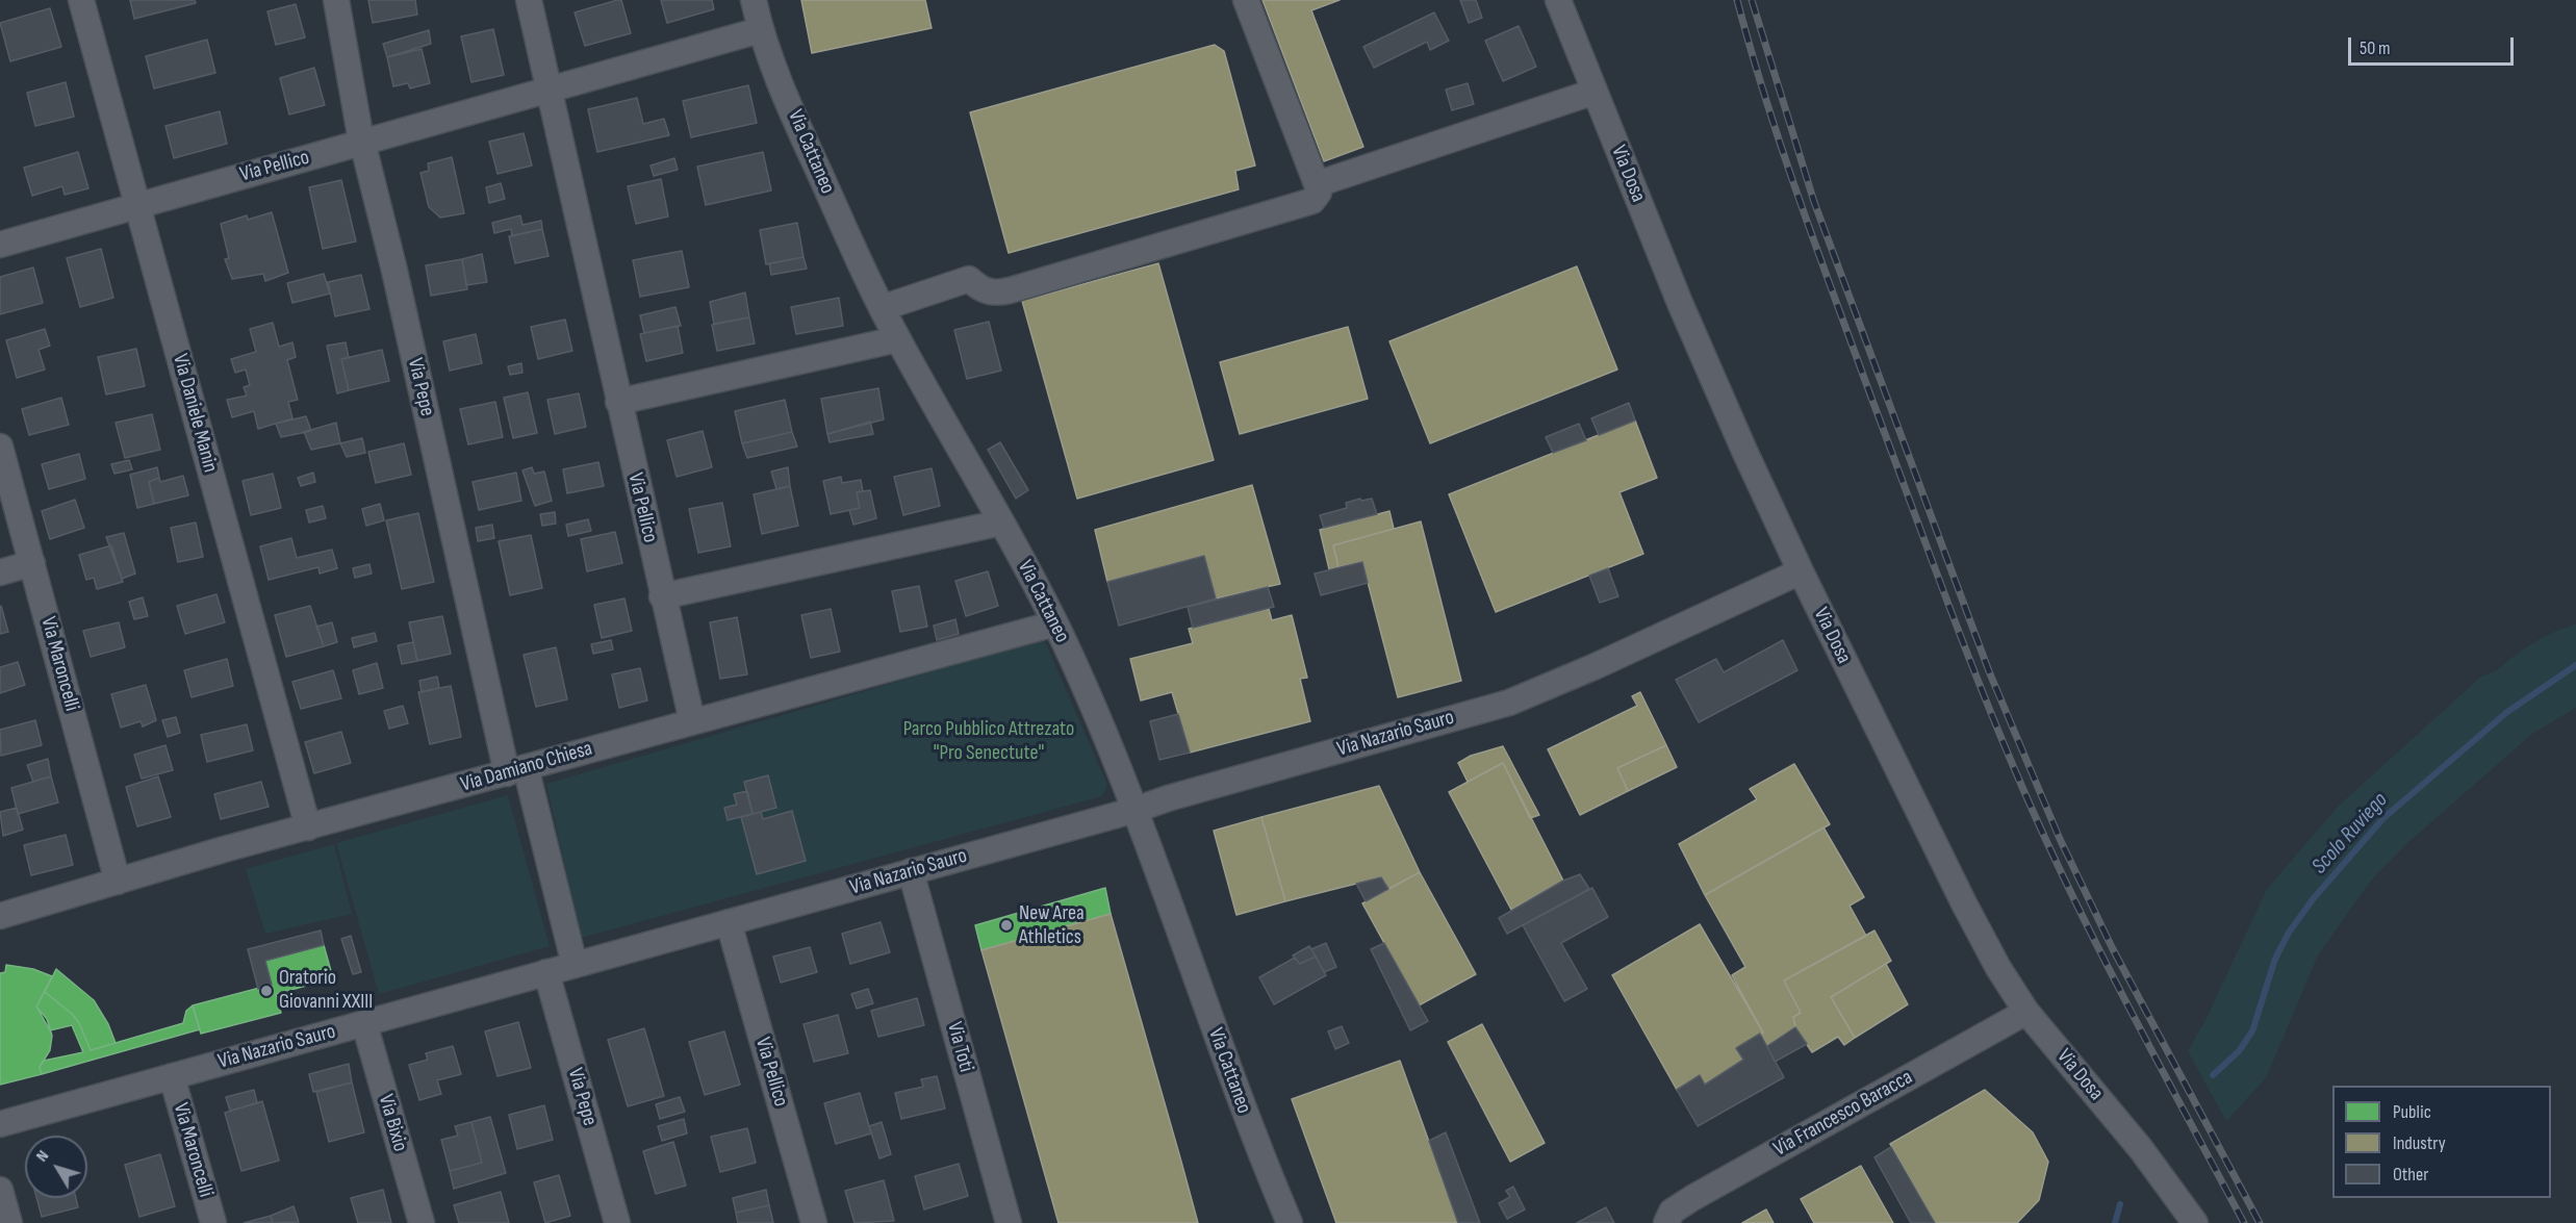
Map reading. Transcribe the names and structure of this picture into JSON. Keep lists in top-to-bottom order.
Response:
{
  "streets": {
    "street": [
      "Via Cattaneo",
      "Via Pellico",
      "Via Dosa",
      "Via Pepe",
      "Via Daniele Manin",
      "Via Maroncelli",
      "Via Nazario Sauro",
      "Via Damiano Chiesa",
      "Via Toti",
      "Via Francesco Baracca",
      "Via Bixio"
    ]
  },
  "crossings": [
    ["Via Cattaneo", "Via Pellico"],
    ["Via Cattaneo", "Via Nazario Sauro"],
    ["Via Cattaneo", "Via Damiano Chiesa"],
    ["Via Pellico", "Via Pepe"],
    ["Via Pellico", "Via Daniele Manin"],
    ["Via Pellico", "Via Nazario Sauro"],
    ["Via Pellico", "Via Damiano Chiesa"],
    ["Via Dosa", "Via Nazario Sauro"],
    ["Via Dosa", "Via Francesco Baracca"],
    ["Via Pepe", "Via Nazario Sauro"],
    ["Via Pepe", "Via Damiano Chiesa"],
    ["Via Daniele Manin", "Via Damiano Chiesa"],
    ["Via Maroncelli", "Via Nazario Sauro"],
    ["Via Maroncelli", "Via Damiano Chiesa"],
    ["Via Nazario Sauro", "Via Toti"],
    ["Via Nazario Sauro", "Via Bixio"]
  ],
  "water": ["Scolo Ruviego"],
  "parks": ["Parco Pubblico Attrezato \"Pro Senectute\""],
  "places": ["New Area Athletics", "Oratorio Giovanni XXIII"],
  "legend": ["Public", "Industry", "Other"],
  "scale_bar": "50 m",
  "north": "top left"
}
